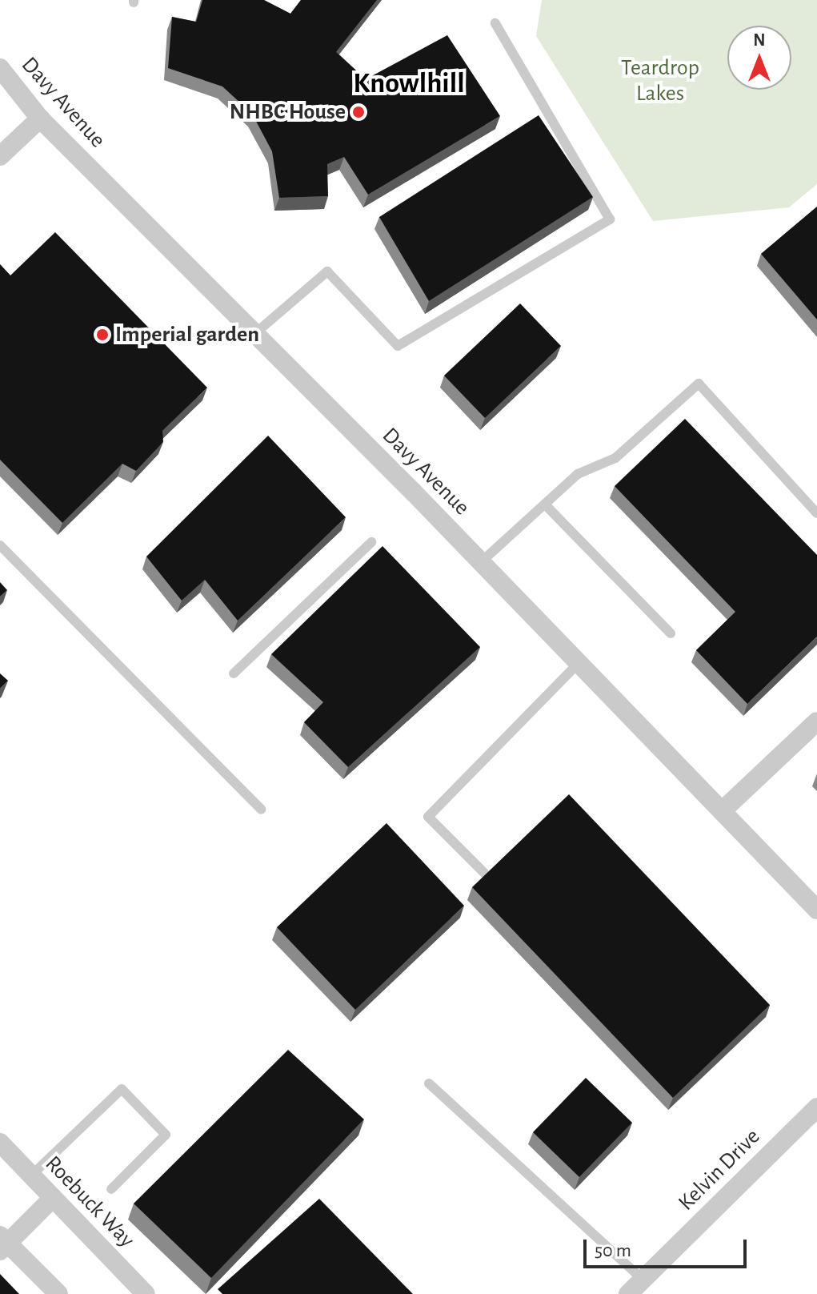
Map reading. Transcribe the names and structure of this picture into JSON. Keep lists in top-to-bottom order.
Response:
{
  "streets": {
    "street": ["Davy Avenue", "Kelvin Drive", "Roebuck Way"]
  },
  "districts": ["Knowlhill"],
  "parks": ["Teardrop Lakes"],
  "places": ["NHBC House", "Imperial garden"],
  "scale_bar": "50 m",
  "north": "top"
}
